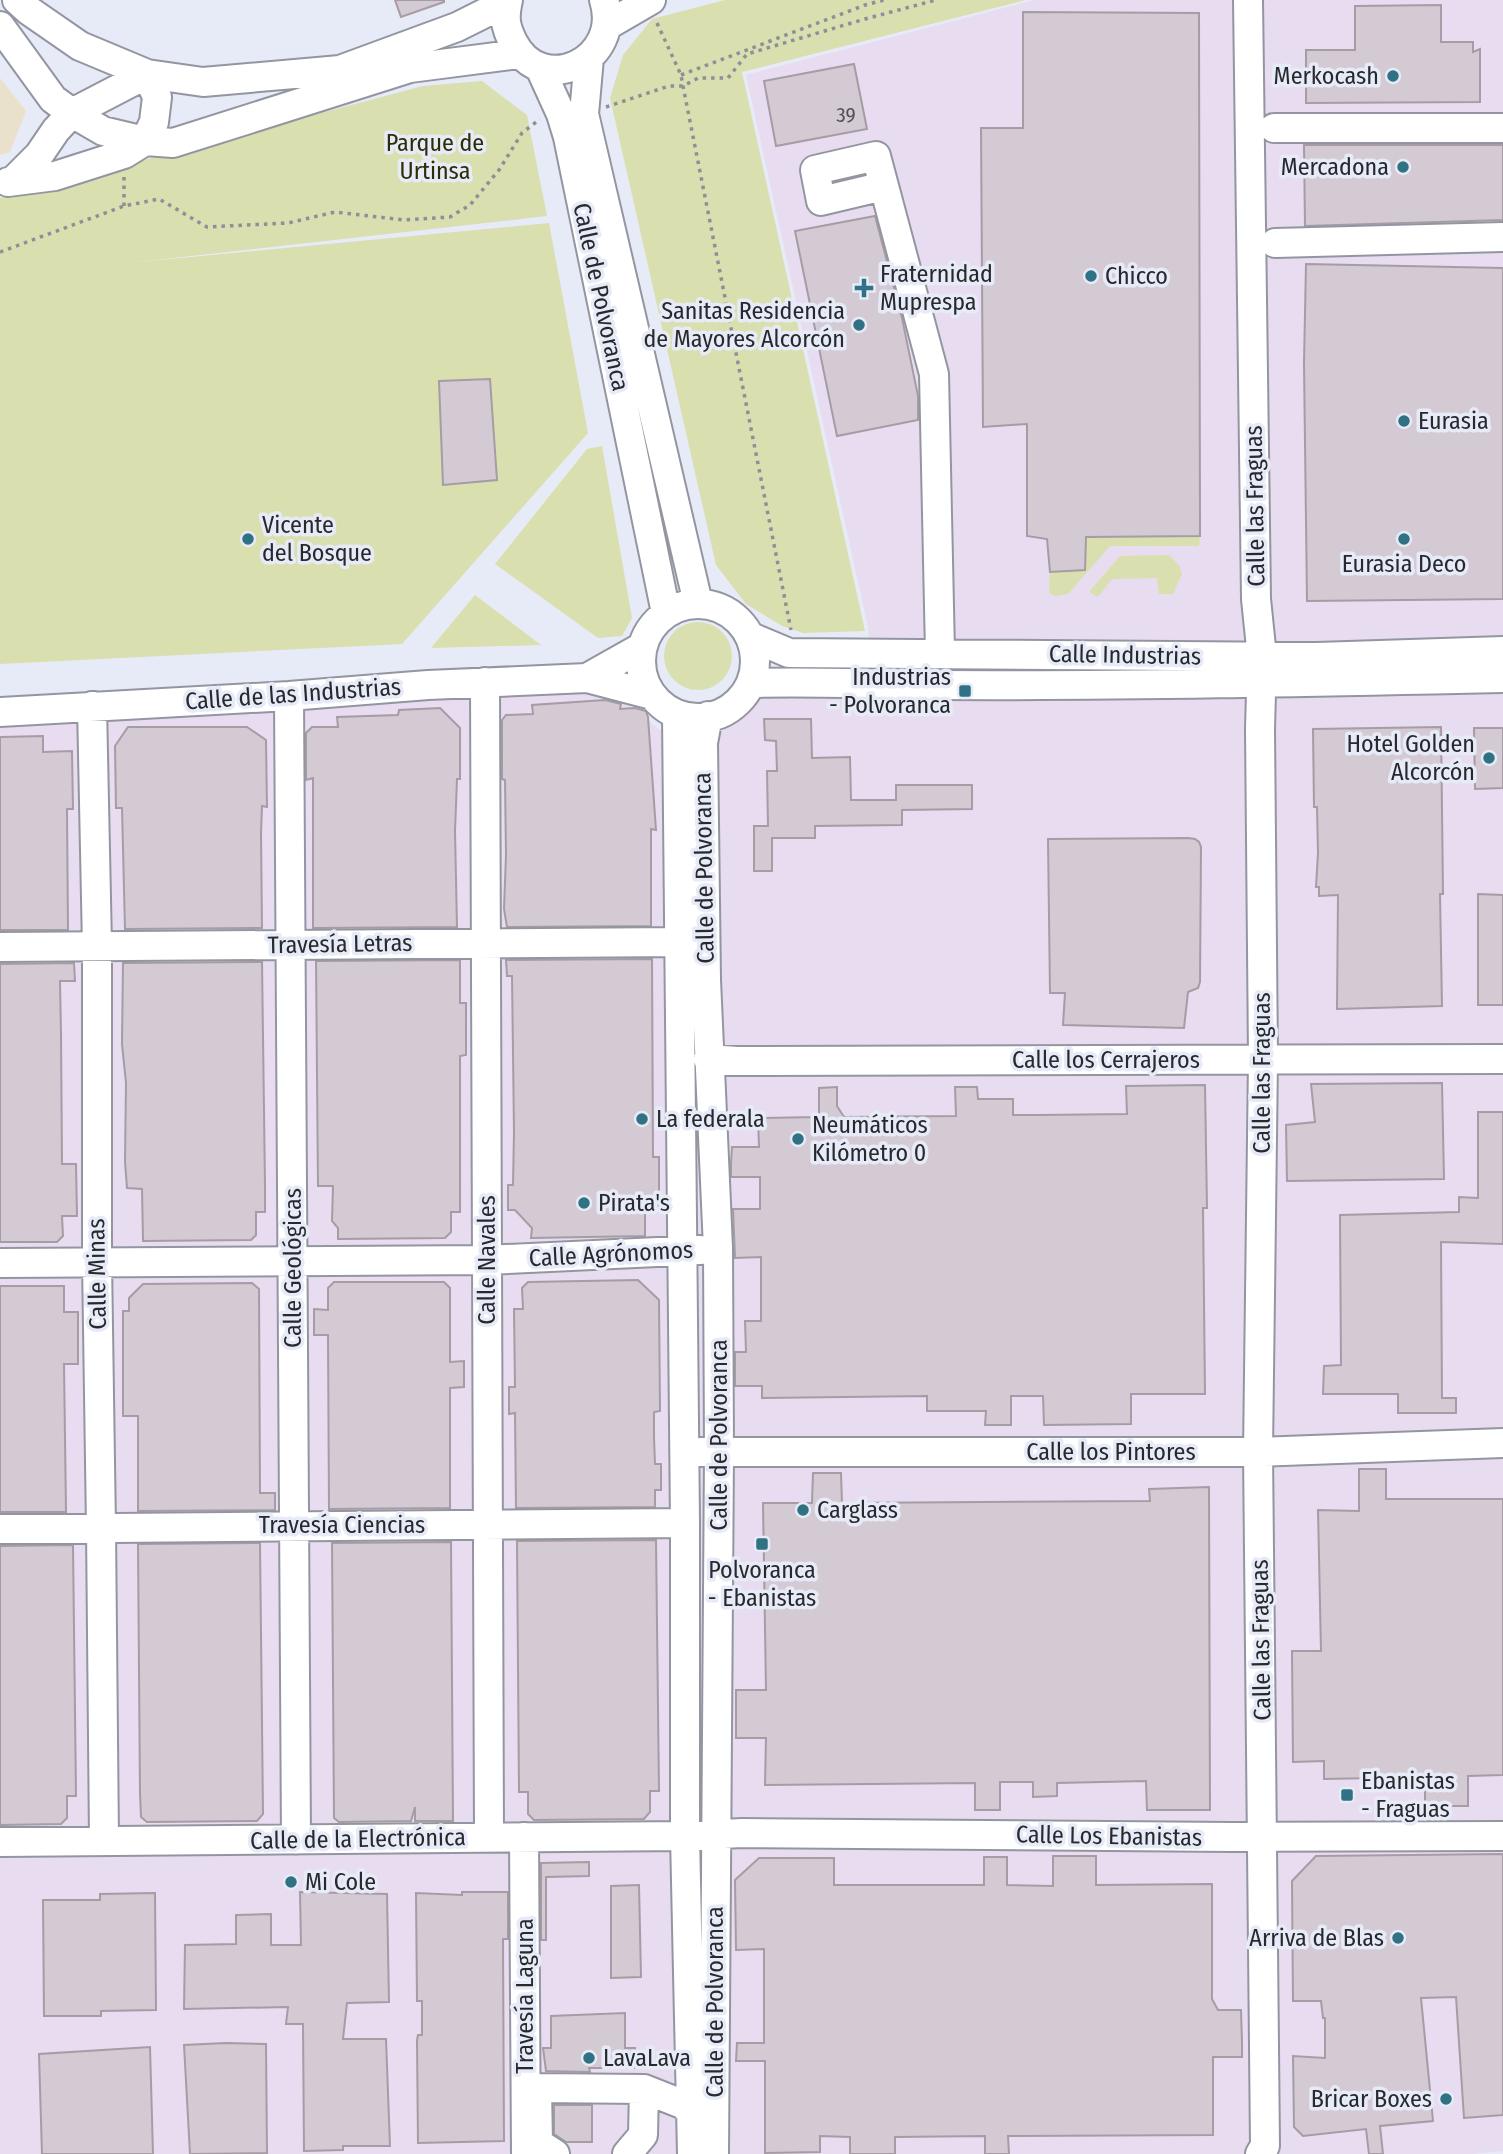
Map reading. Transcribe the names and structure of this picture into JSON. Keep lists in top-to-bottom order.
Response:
{
  "streets": {
    "street": [
      "Calle de Polvoranca",
      "Calle las Fraguas",
      "Calle Industrias",
      "Calle de las Industrias",
      "Travesía Letras",
      "Calle los Cerrajeros",
      "Calle Agrónomos",
      "Calle Navales",
      "Calle Geológicas",
      "Calle Minas",
      "Calle los Pintores",
      "Travesía Ciencias",
      "Calle Los Ebanistas",
      "Calle de la Electrónica",
      "Travesía Laguna"
    ]
  },
  "crossings": [
    ["Calle de Polvoranca", "Calle Industrias"],
    ["Calle de Polvoranca", "Calle de las Industrias"],
    ["Calle de Polvoranca", "Travesía Letras"],
    ["Calle de Polvoranca", "Calle los Cerrajeros"],
    ["Calle de Polvoranca", "Calle Agrónomos"],
    ["Calle de Polvoranca", "Calle los Pintores"],
    ["Calle de Polvoranca", "Travesía Ciencias"],
    ["Calle de Polvoranca", "Calle Los Ebanistas"],
    ["Calle de Polvoranca", "Calle de la Electrónica"],
    ["Calle las Fraguas", "Calle Industrias"],
    ["Calle las Fraguas", "Calle los Cerrajeros"],
    ["Calle las Fraguas", "Calle los Pintores"],
    ["Calle las Fraguas", "Calle Los Ebanistas"],
    ["Calle Industrias", "Calle de las Industrias"],
    ["Calle de las Industrias", "Calle Navales"],
    ["Calle de las Industrias", "Calle Geológicas"],
    ["Calle de las Industrias", "Calle Minas"],
    ["Travesía Letras", "Calle Navales"],
    ["Travesía Letras", "Calle Geológicas"],
    ["Travesía Letras", "Calle Minas"],
    ["Calle Agrónomos", "Calle Navales"],
    ["Calle Agrónomos", "Calle Geológicas"],
    ["Calle Agrónomos", "Calle Minas"],
    ["Calle Navales", "Travesía Ciencias"],
    ["Calle Navales", "Calle de la Electrónica"],
    ["Calle Geológicas", "Travesía Ciencias"],
    ["Calle Geológicas", "Calle de la Electrónica"],
    ["Calle Minas", "Travesía Ciencias"],
    ["Calle Minas", "Calle de la Electrónica"],
    ["Calle Los Ebanistas", "Calle de la Electrónica"],
    ["Calle de la Electrónica", "Travesía Laguna"]
  ],
  "parks": ["Parque de Urtinsa"],
  "places": {
    "other": [
      "Merkocash",
      "Mercadona",
      "Chicco",
      "Sanitas Residencia de Mayores Alcorcón",
      "Eurasia",
      "Vicente del Bosque",
      "Eurasia Deco",
      "Hotel Golden Alcorcón",
      "La federala",
      "Neumáticos Kilómetro 0",
      "Pirata's",
      "Carglass",
      "Mi Cole",
      "Arriva de Blas",
      "LavaLava",
      "Bricar Boxes"
    ],
    "health": ["Fraternidad Muprespa"],
    "transit": ["Industrias - Polvoranca", "Polvoranca - Ebanistas", "Ebanistas - Fraguas"]
  },
  "house_numbers": ["39"]
}
